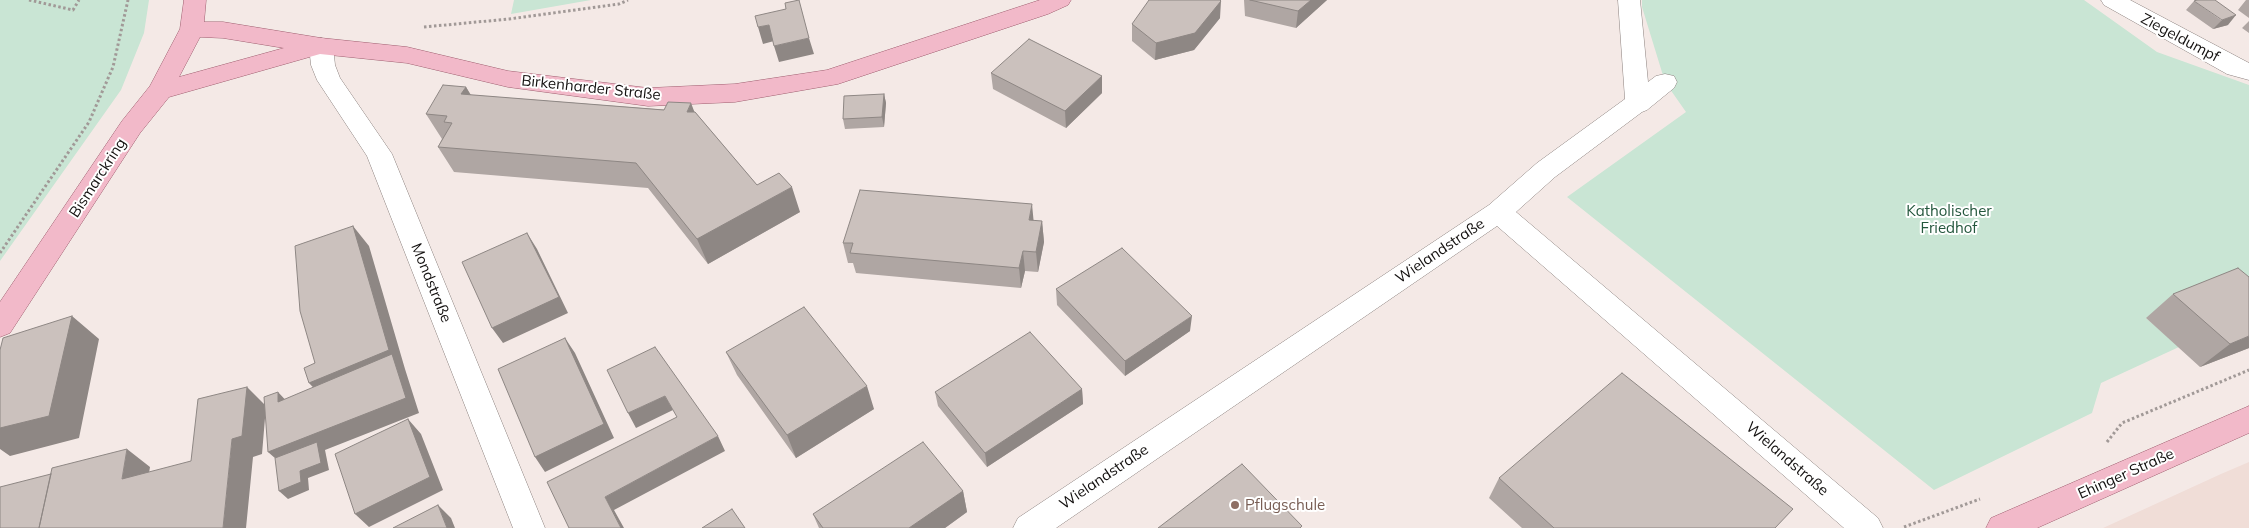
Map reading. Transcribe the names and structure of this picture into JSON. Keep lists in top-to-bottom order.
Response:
{
  "streets": {
    "main road": ["Birkenharder Straße", "Bismarckring", "Ehinger Straße"],
    "street": ["Ziegeldumpf", "Wielandstraße", "Mondstraße"]
  },
  "crossings": [
    ["Birkenharder Straße", "Bismarckring"],
    ["Birkenharder Straße", "Mondstraße"]
  ],
  "parks": ["Katholischer Friedhof"],
  "places": ["Pflugschule"]
}
